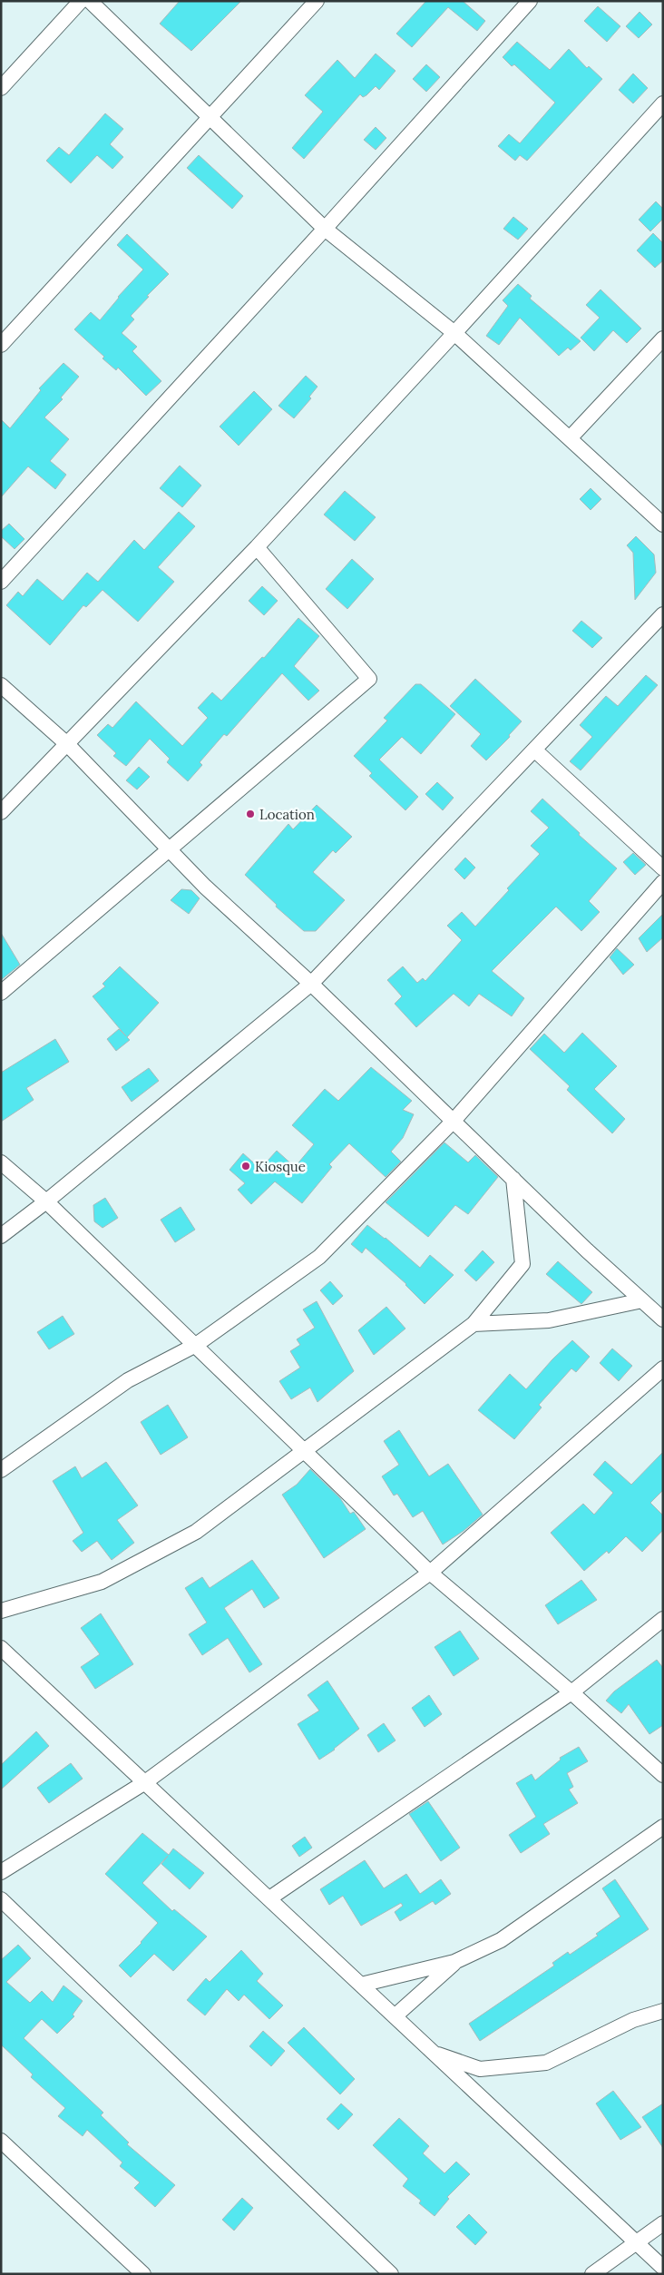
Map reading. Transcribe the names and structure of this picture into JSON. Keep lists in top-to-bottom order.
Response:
{
  "places": ["Location", "Kiosque"]
}
